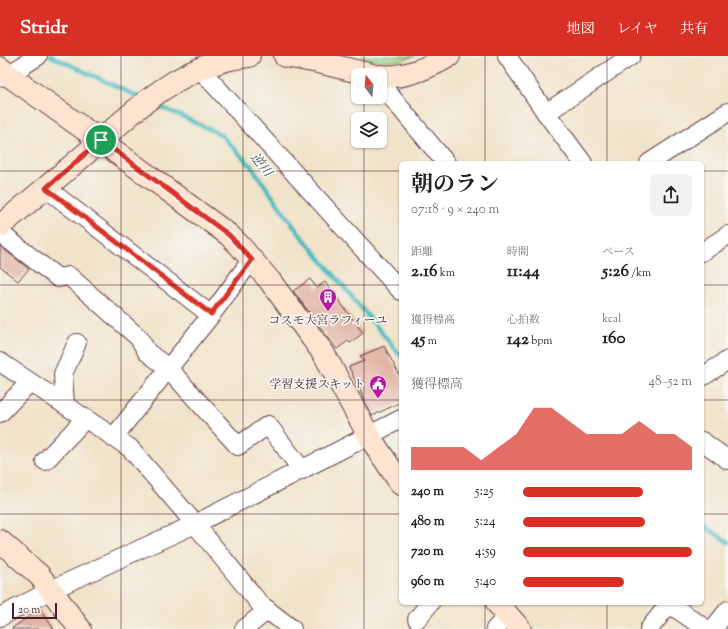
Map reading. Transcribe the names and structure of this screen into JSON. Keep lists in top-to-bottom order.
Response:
{
  "water": ["逆川"],
  "places": {
    "building": ["コスモ大宮ラフィーユ"],
    "public building": ["学習支援スキット"]
  },
  "scale_bar": "20 m",
  "north": "top",
  "page": {
    "header": "Stridr",
    "nav": ["地図", "レイヤ", "共有"],
    "heading": ["朝のラン", "07:18 · 9 × 240 m"],
    "stats": [
      ["距離", "2.16 km"],
      ["時間", "11:44"],
      ["ペース", "5:26 /km"],
      ["獲得標高", "45 m"],
      ["心拍数", "142 bpm"],
      ["kcal", "160"]
    ],
    "chart": ["獲得標高", "48–52 m"],
    "list": [
      {
        "name": "240 m",
        "note": "5:25"
      },
      {
        "name": "480 m",
        "note": "5:24"
      },
      {
        "name": "720 m",
        "note": "4:59"
      },
      {
        "name": "960 m",
        "note": "5:40"
      }
    ],
    "scale": "20 m"
  }
}
